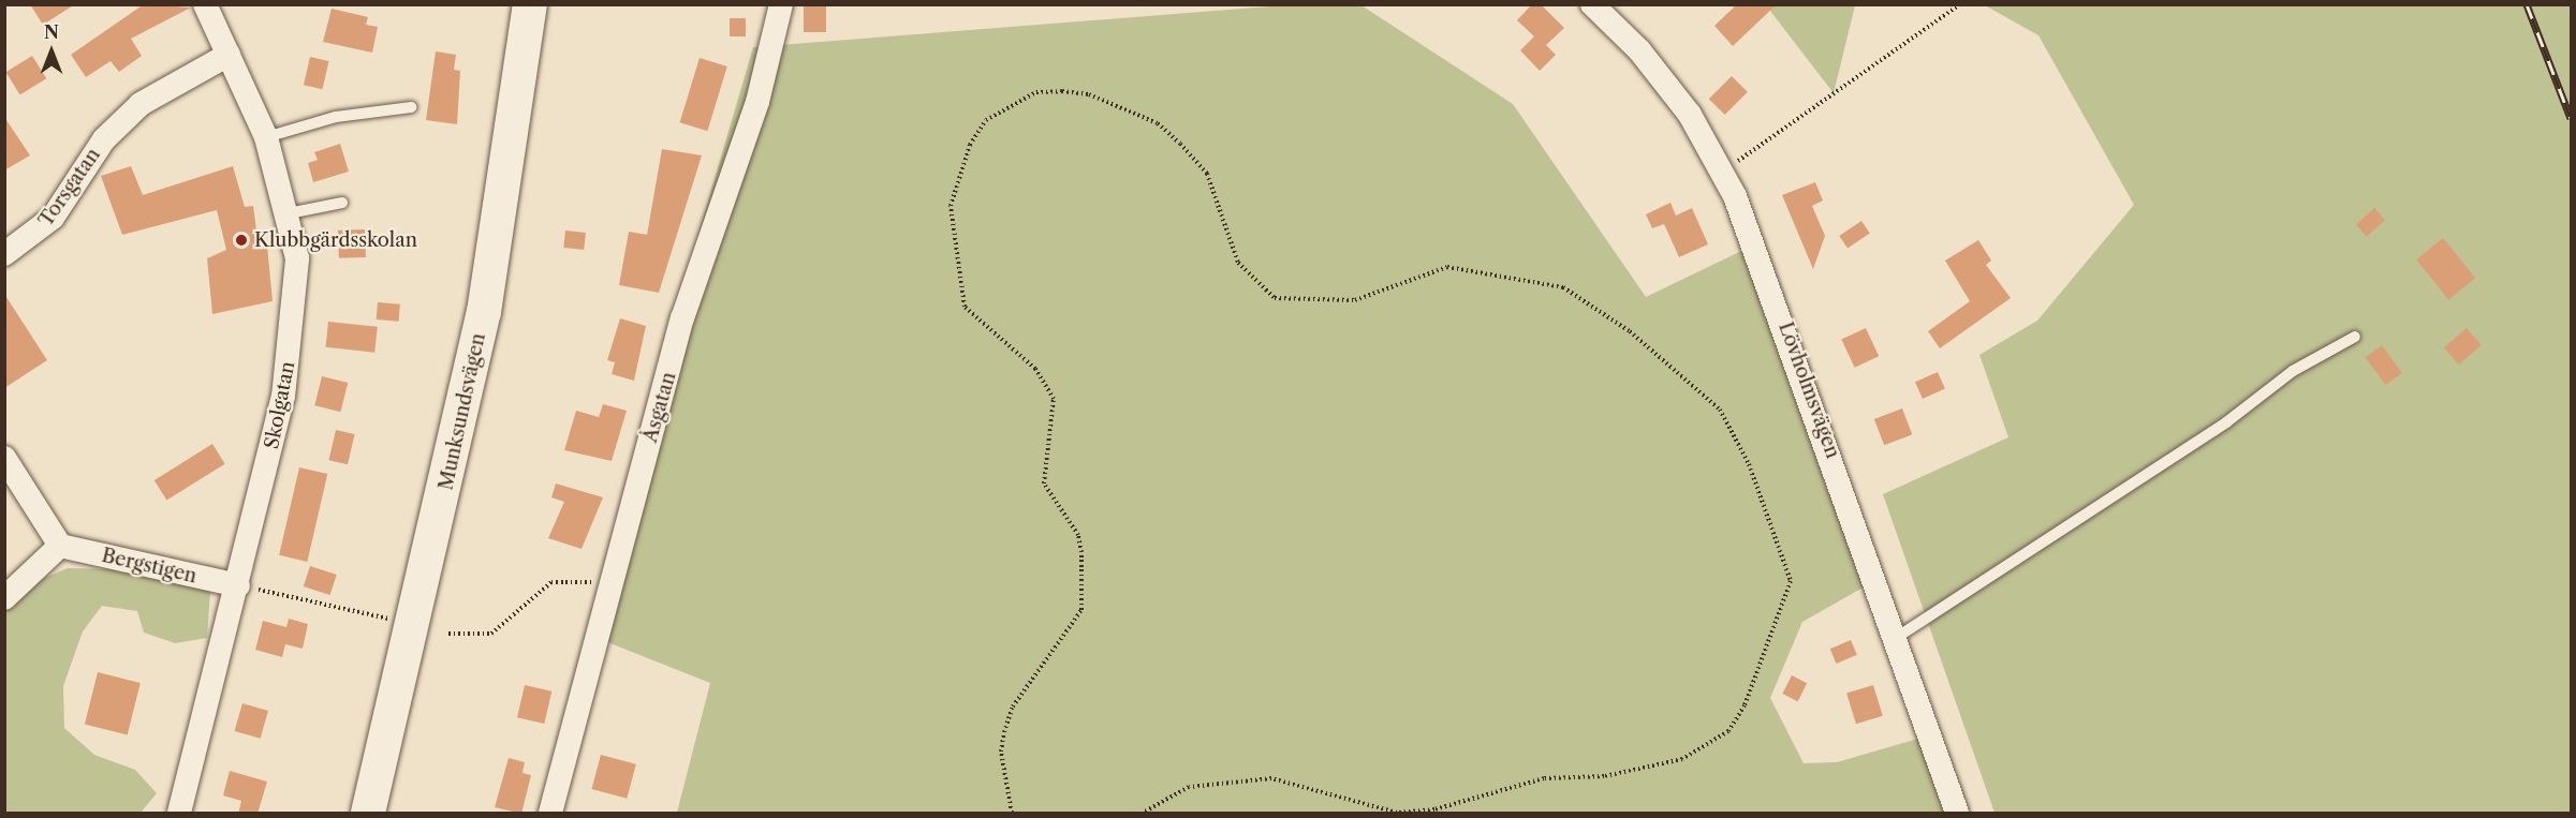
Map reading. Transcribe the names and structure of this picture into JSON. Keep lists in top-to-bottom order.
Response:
{
  "streets": {
    "street": [
      "Torsgatan",
      "Lövholmsvägen",
      "Skolgatan",
      "Åsgatan",
      "Munksundsvägen",
      "Bergstigen"
    ]
  },
  "crossings": [
    ["Torsgatan", "Skolgatan"],
    ["Skolgatan", "Bergstigen"]
  ],
  "places": ["Klubbgärdsskolan"],
  "north": "top"
}
